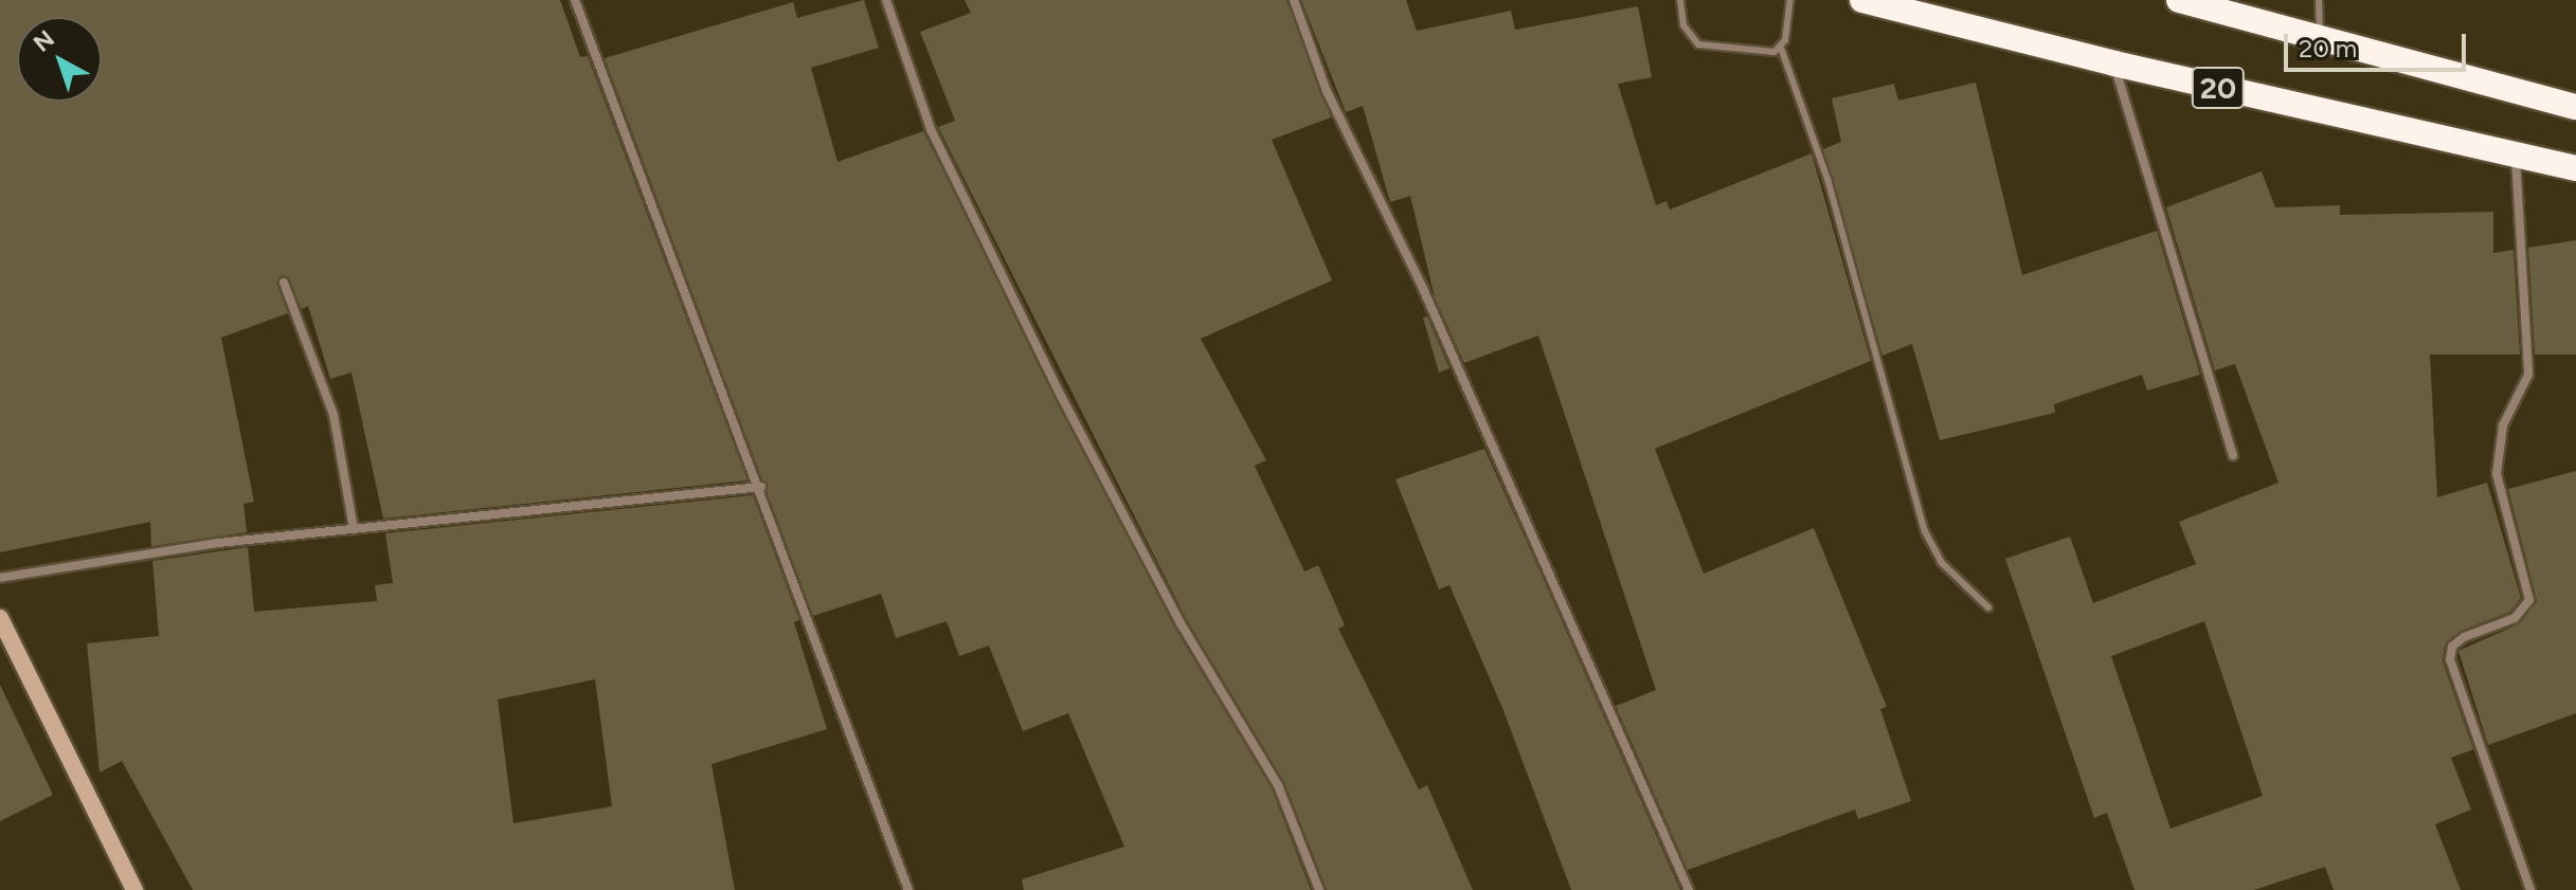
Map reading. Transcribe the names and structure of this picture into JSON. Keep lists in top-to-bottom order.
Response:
{
  "streets": {
    "highway": ["20"]
  },
  "scale_bar": "20 m",
  "north": "top left"
}
